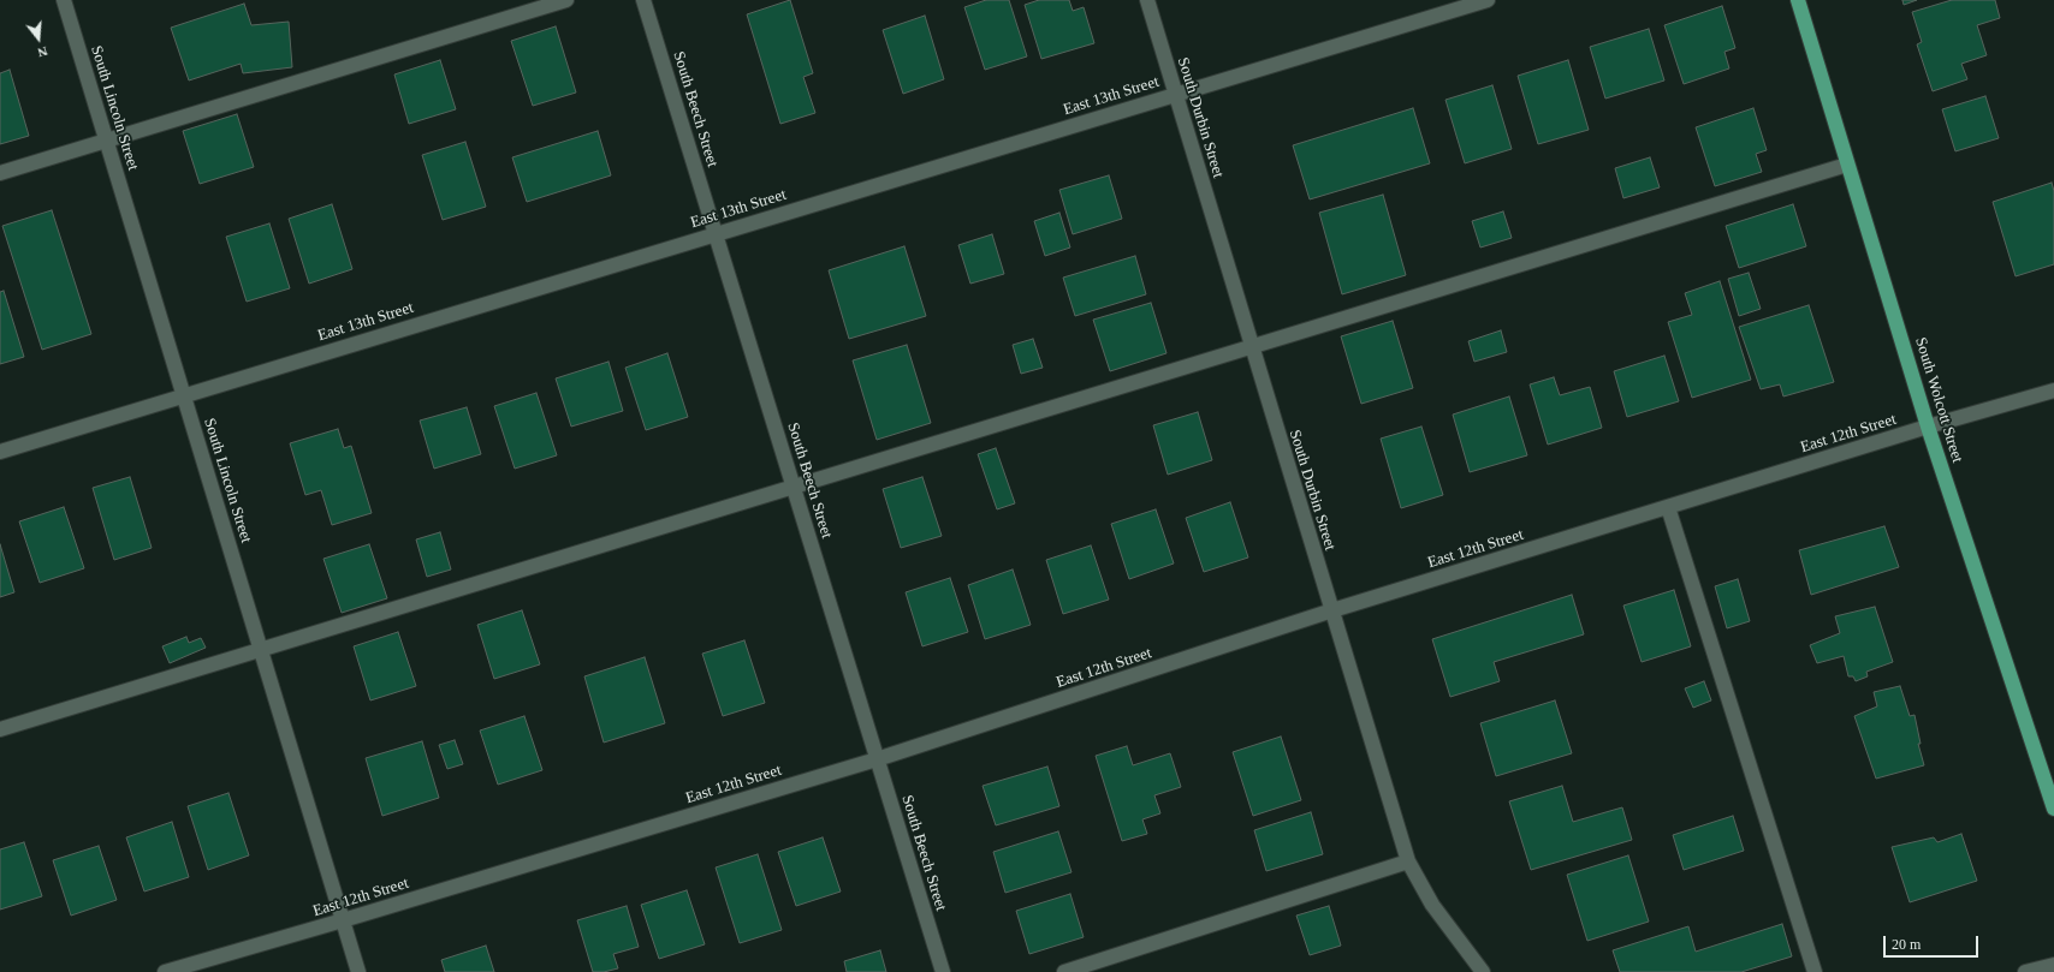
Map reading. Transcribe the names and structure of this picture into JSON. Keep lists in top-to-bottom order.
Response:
{
  "streets": {
    "main road": ["South Wolcott Street"],
    "street": [
      "East 13th Street",
      "South Lincoln Street",
      "South Beech Street",
      "South Durbin Street",
      "East 12th Street"
    ]
  },
  "crossings": [
    ["East 13th Street", "South Lincoln Street"],
    ["East 13th Street", "South Beech Street"],
    ["East 13th Street", "South Durbin Street"],
    ["South Lincoln Street", "East 12th Street"],
    ["South Beech Street", "East 12th Street"],
    ["South Durbin Street", "East 12th Street"],
    ["South Wolcott Street", "East 12th Street"]
  ],
  "scale_bar": "20 m",
  "north": "bottom"
}
